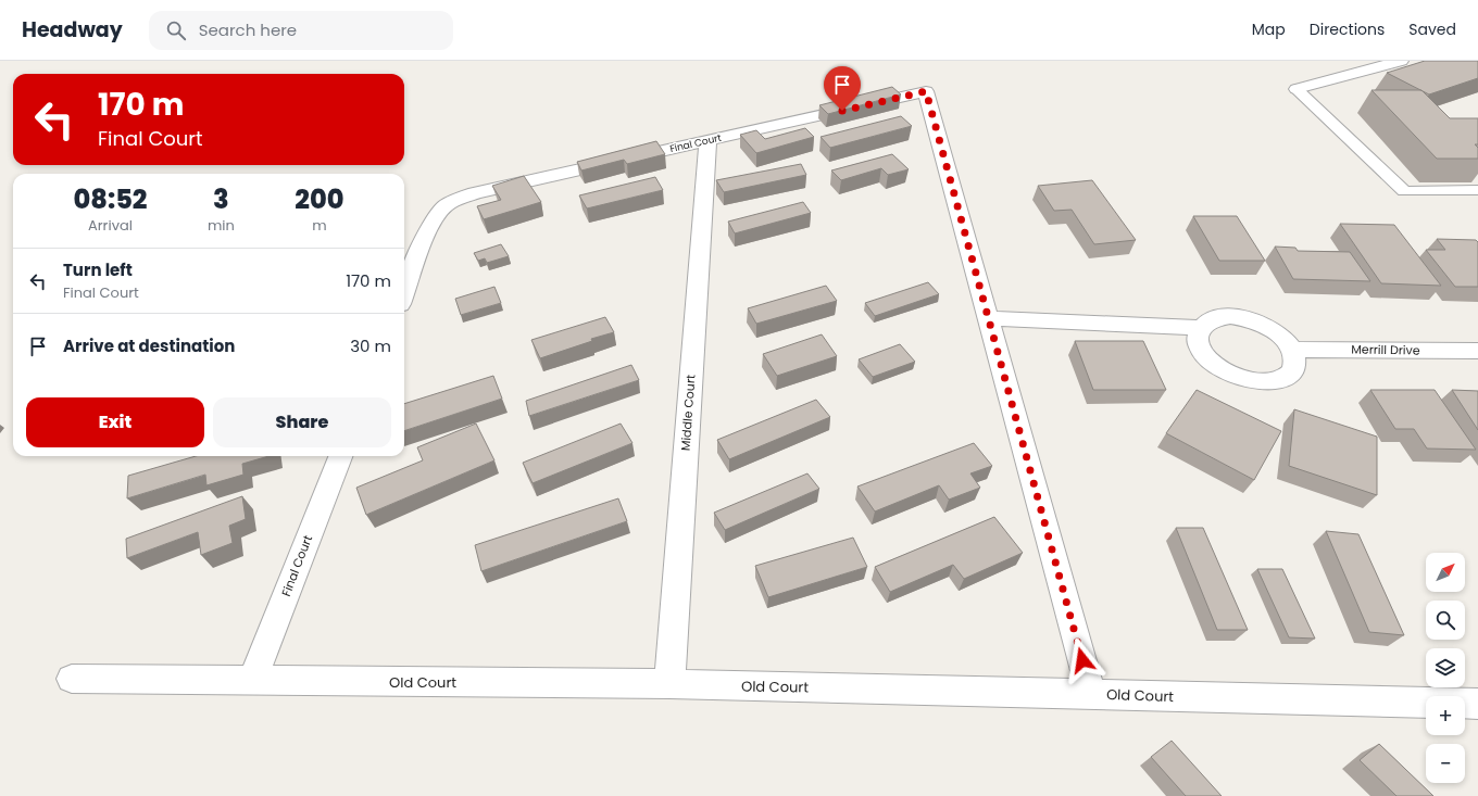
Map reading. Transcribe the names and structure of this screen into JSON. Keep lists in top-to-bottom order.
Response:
{
  "streets": {
    "street": [
      "Final Court",
      "Merrill Drive",
      "Middle Court",
      "Old Court"
    ]
  },
  "crossings": [
    ["Final Court", "Middle Court"],
    ["Final Court", "Old Court"],
    ["Middle Court", "Old Court"]
  ],
  "north": "top right",
  "page": {
    "header": "Headway",
    "search": "Search here",
    "nav": ["Map", "Directions", "Saved"],
    "turn": ["170 m", "Final Court"],
    "eta": [
      "08:52",
      "Arrival",
      "3",
      "min",
      "200",
      "m"
    ],
    "list": [
      {
        "name": "Turn left",
        "note": "Final Court",
        "value": "170 m"
      },
      {
        "name": "Arrive at destination",
        "value": "30 m"
      }
    ],
    "buttons": ["Exit", "Share"],
    "map_buttons": ["+", "−"]
  }
}
